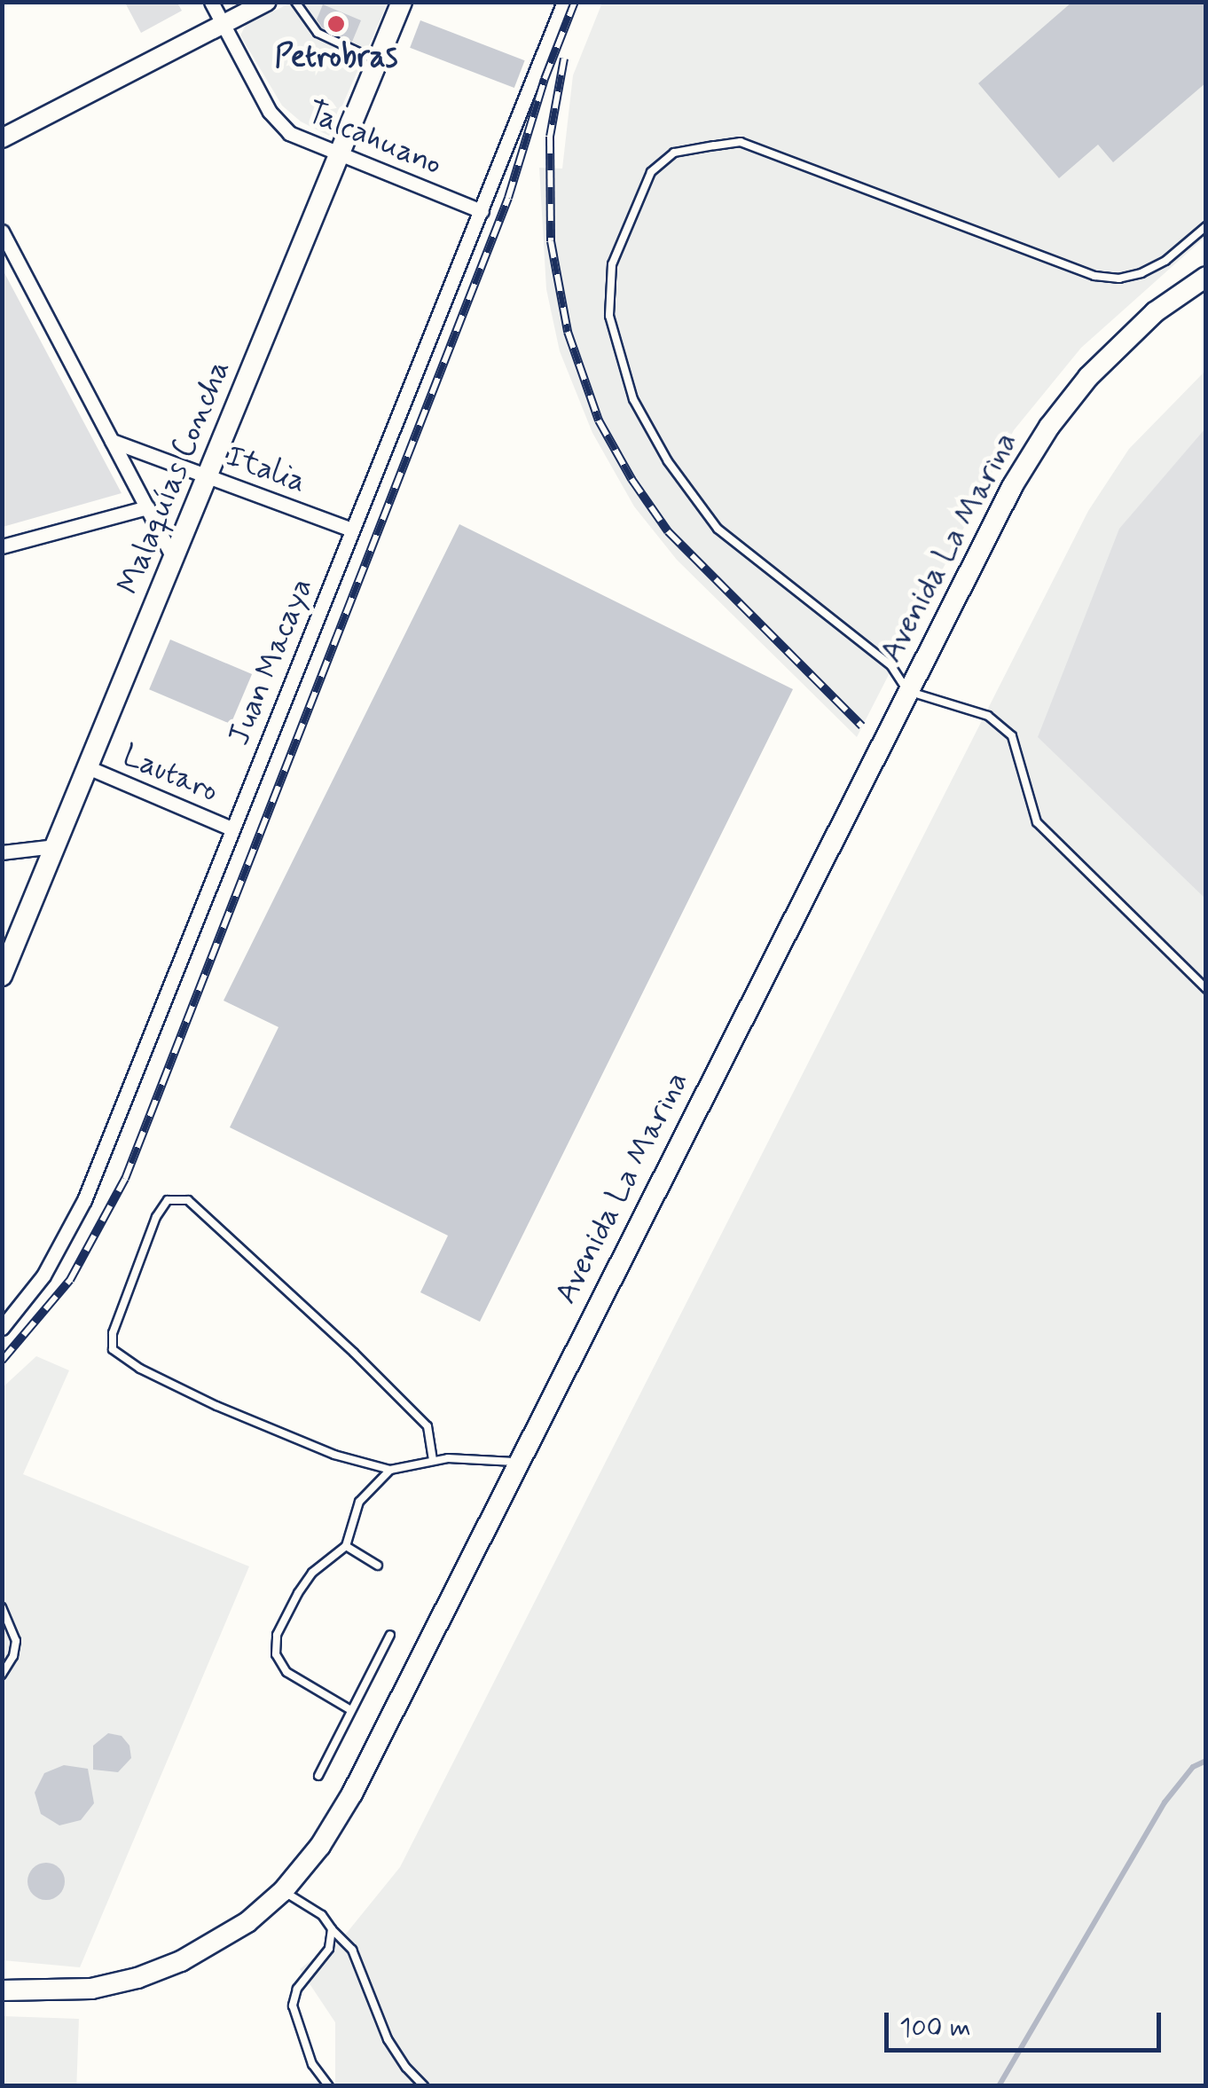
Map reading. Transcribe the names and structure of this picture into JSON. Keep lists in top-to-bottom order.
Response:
{
  "streets": {
    "main road": ["Malaquías Concha", "Avenida La Marina"],
    "street": [
      "Talcahuano",
      "Italia",
      "Juan Macaya",
      "Lautaro"
    ]
  },
  "crossings": [
    ["Talcahuano", "Malaquías Concha"],
    ["Talcahuano", "Juan Macaya"],
    ["Italia", "Malaquías Concha"],
    ["Italia", "Juan Macaya"],
    ["Malaquías Concha", "Lautaro"],
    ["Juan Macaya", "Lautaro"]
  ],
  "places": ["Petrobras"],
  "scale_bar": "100 m"
}
